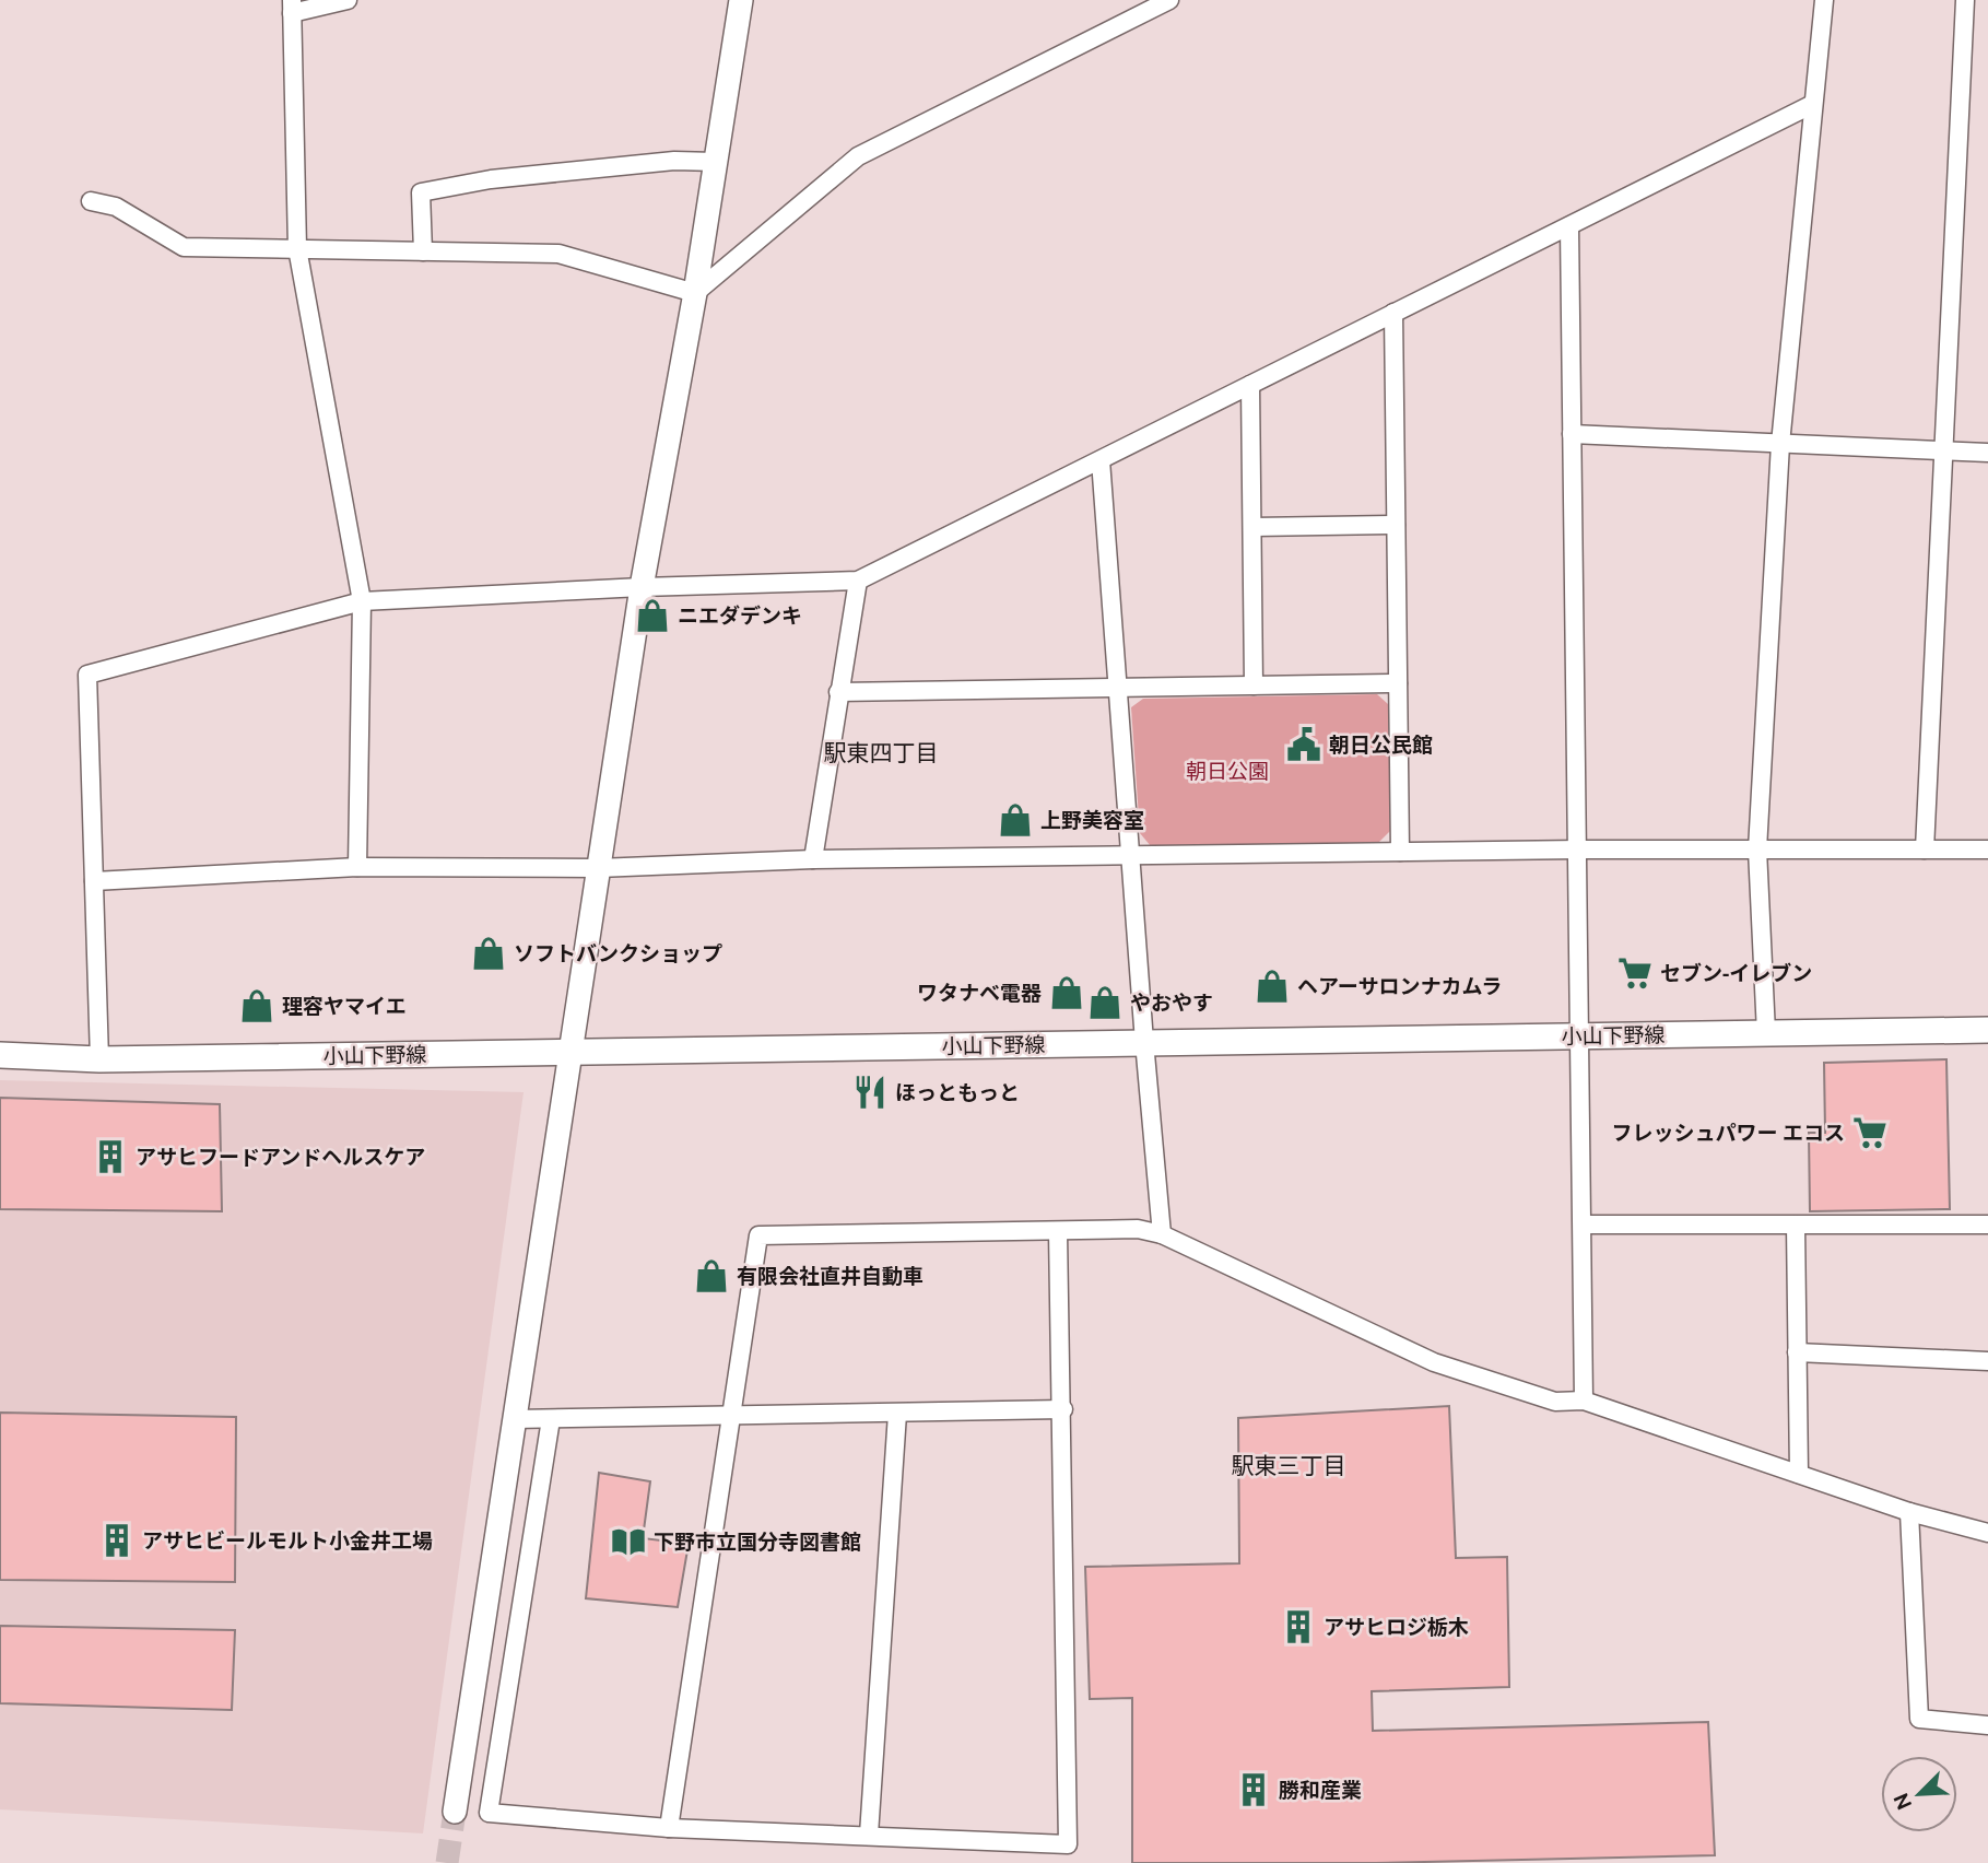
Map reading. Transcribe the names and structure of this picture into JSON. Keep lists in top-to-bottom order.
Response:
{
  "streets": {
    "main road": ["小山下野線"]
  },
  "districts": ["駅東四丁目", "駅東三丁目"],
  "parks": ["朝日公園"],
  "places": {
    "shop": [
      "ニエダデンキ",
      "上野美容室",
      "ソフトバンクショップ",
      "ヘアーサロンナカムラ",
      "ワタナベ電器",
      "やおやす",
      "理容ヤマイエ",
      "有限会社直井自動車"
    ],
    "public building": ["朝日公民館"],
    "supermarket": ["セブン-イレブン", "フレッシュパワー エコス"],
    "restaurant": ["ほっともっと"],
    "building": [
      "アサヒフードアンドヘルスケア",
      "アサヒビールモルト小金井工場",
      "アサヒロジ栃木",
      "勝和産業"
    ],
    "library": ["下野市立国分寺図書館"]
  },
  "north": "bottom left"
}
